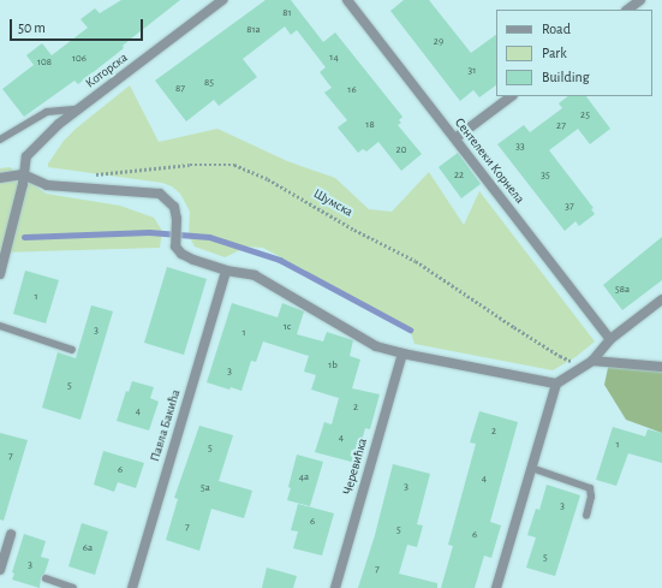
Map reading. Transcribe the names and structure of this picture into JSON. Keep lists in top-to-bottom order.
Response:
{
  "streets": {
    "street": [
      "Которска",
      "Сентелеки Корнела",
      "Павла Бакића",
      "Черевићка"
    ],
    "path": ["Шумска"]
  },
  "house_numbers": [
    "81",
    "81a",
    "29",
    "14",
    "106",
    "108",
    "31",
    "85",
    "87",
    "16",
    "25",
    "18",
    "27",
    "33",
    "20",
    "22",
    "35",
    "37",
    "58a",
    "1",
    "1c",
    "3",
    "1",
    "1b",
    "3",
    "5",
    "2",
    "4",
    "2",
    "4",
    "1",
    "5",
    "7",
    "6",
    "4a",
    "4",
    "3",
    "5a",
    "3",
    "6",
    "7",
    "5",
    "6",
    "6a",
    "5",
    "3",
    "7"
  ],
  "legend": ["Road", "Park", "Building"],
  "scale_bar": "50 m"
}
